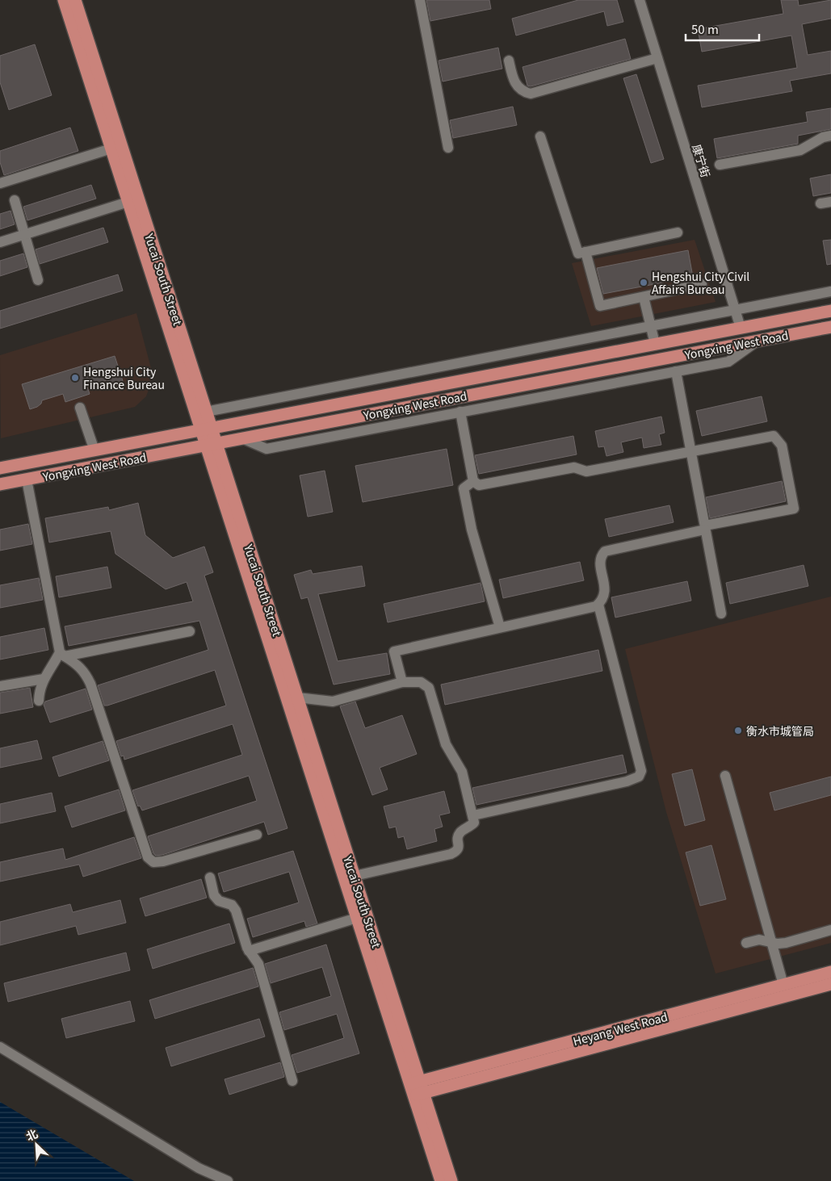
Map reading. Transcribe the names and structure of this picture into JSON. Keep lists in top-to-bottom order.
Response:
{
  "streets": {
    "main road": ["Yucai South Street", "Yongxing West Road", "Heyang West Road"],
    "street": ["康宁街"]
  },
  "crossings": [
    ["康宁街", "Yongxing West Road"],
    ["Yucai South Street", "Yongxing West Road"],
    ["Yucai South Street", "Heyang West Road"]
  ],
  "places": ["Hengshui City Civil Affairs Bureau", "Hengshui City Finance Bureau", "衡水市城管局"],
  "scale_bar": "50 m",
  "north": "top left"
}
